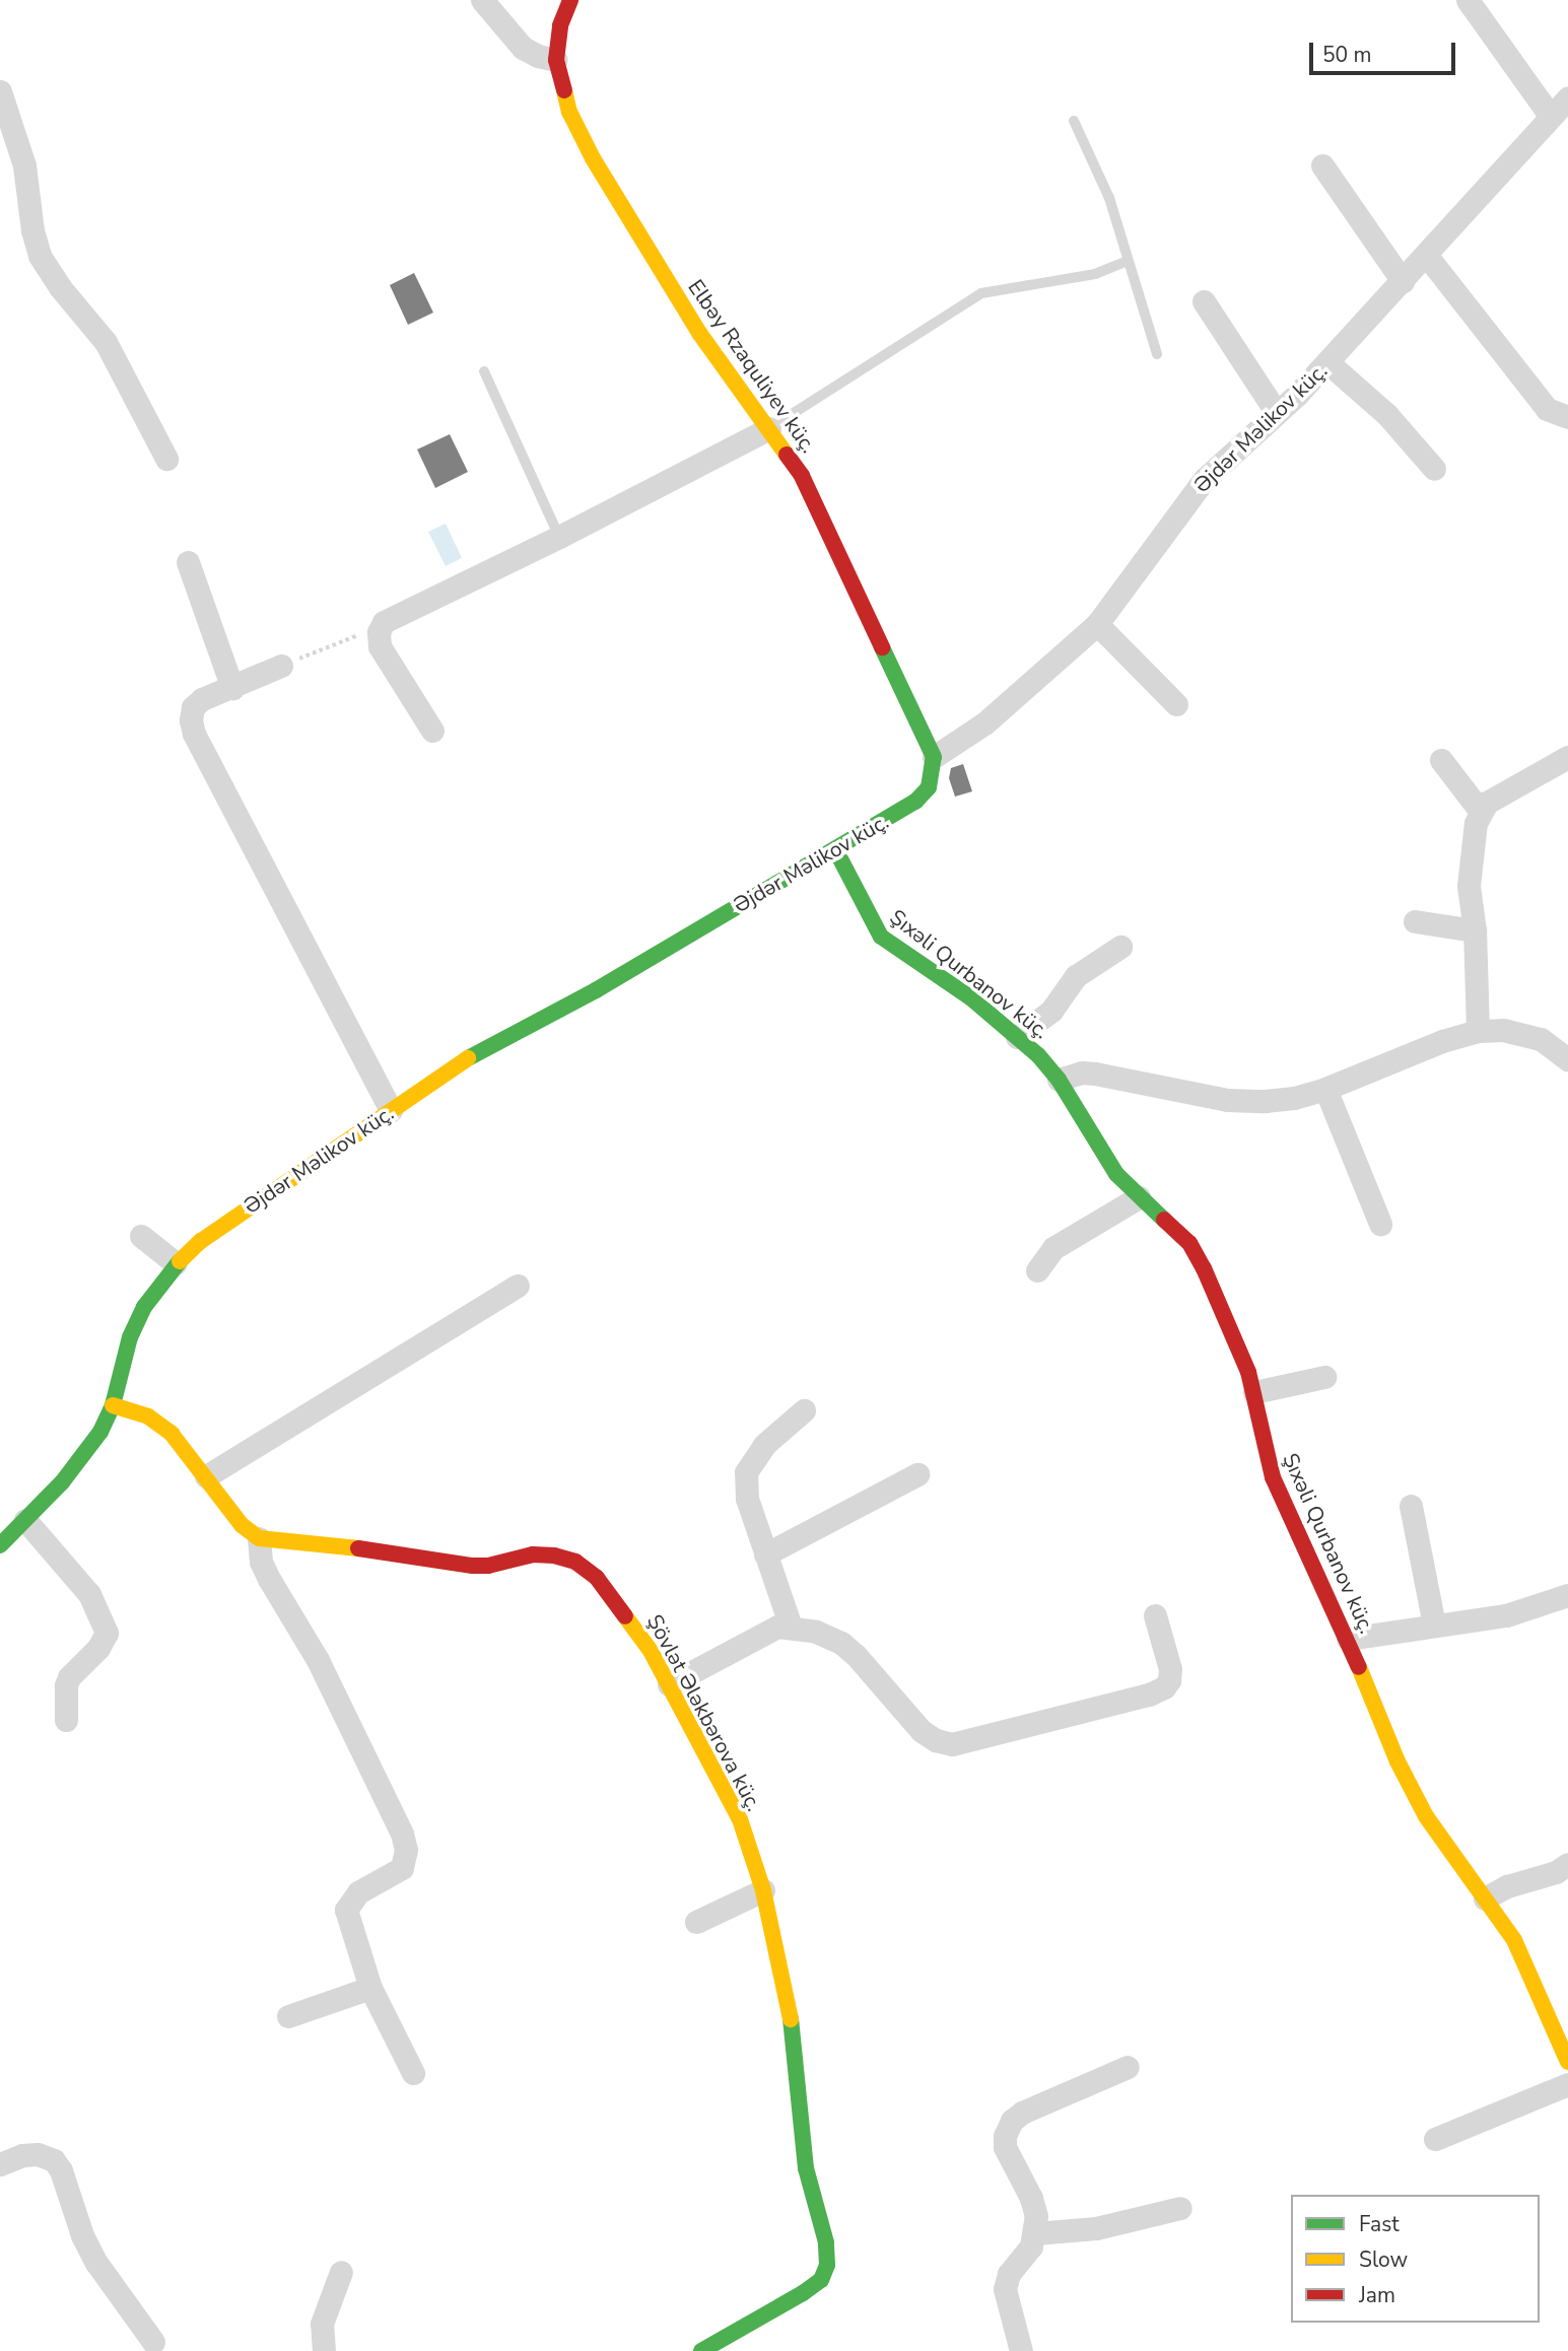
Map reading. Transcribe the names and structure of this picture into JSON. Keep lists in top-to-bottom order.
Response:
{
  "streets": {
    "street": [
      "Elbəy Rzaquliyev küç.",
      "Əjdər Məlikov küç.",
      "Şıxəli Qurbanov küç.",
      "Şövlət Ələkbərova küç."
    ]
  },
  "crossings": [
    ["Elbəy Rzaquliyev küç.", "Əjdər Məlikov küç."],
    ["Əjdər Məlikov küç.", "Şıxəli Qurbanov küç."]
  ],
  "legend": ["Fast", "Slow", "Jam"],
  "scale_bar": "50 m"
}
